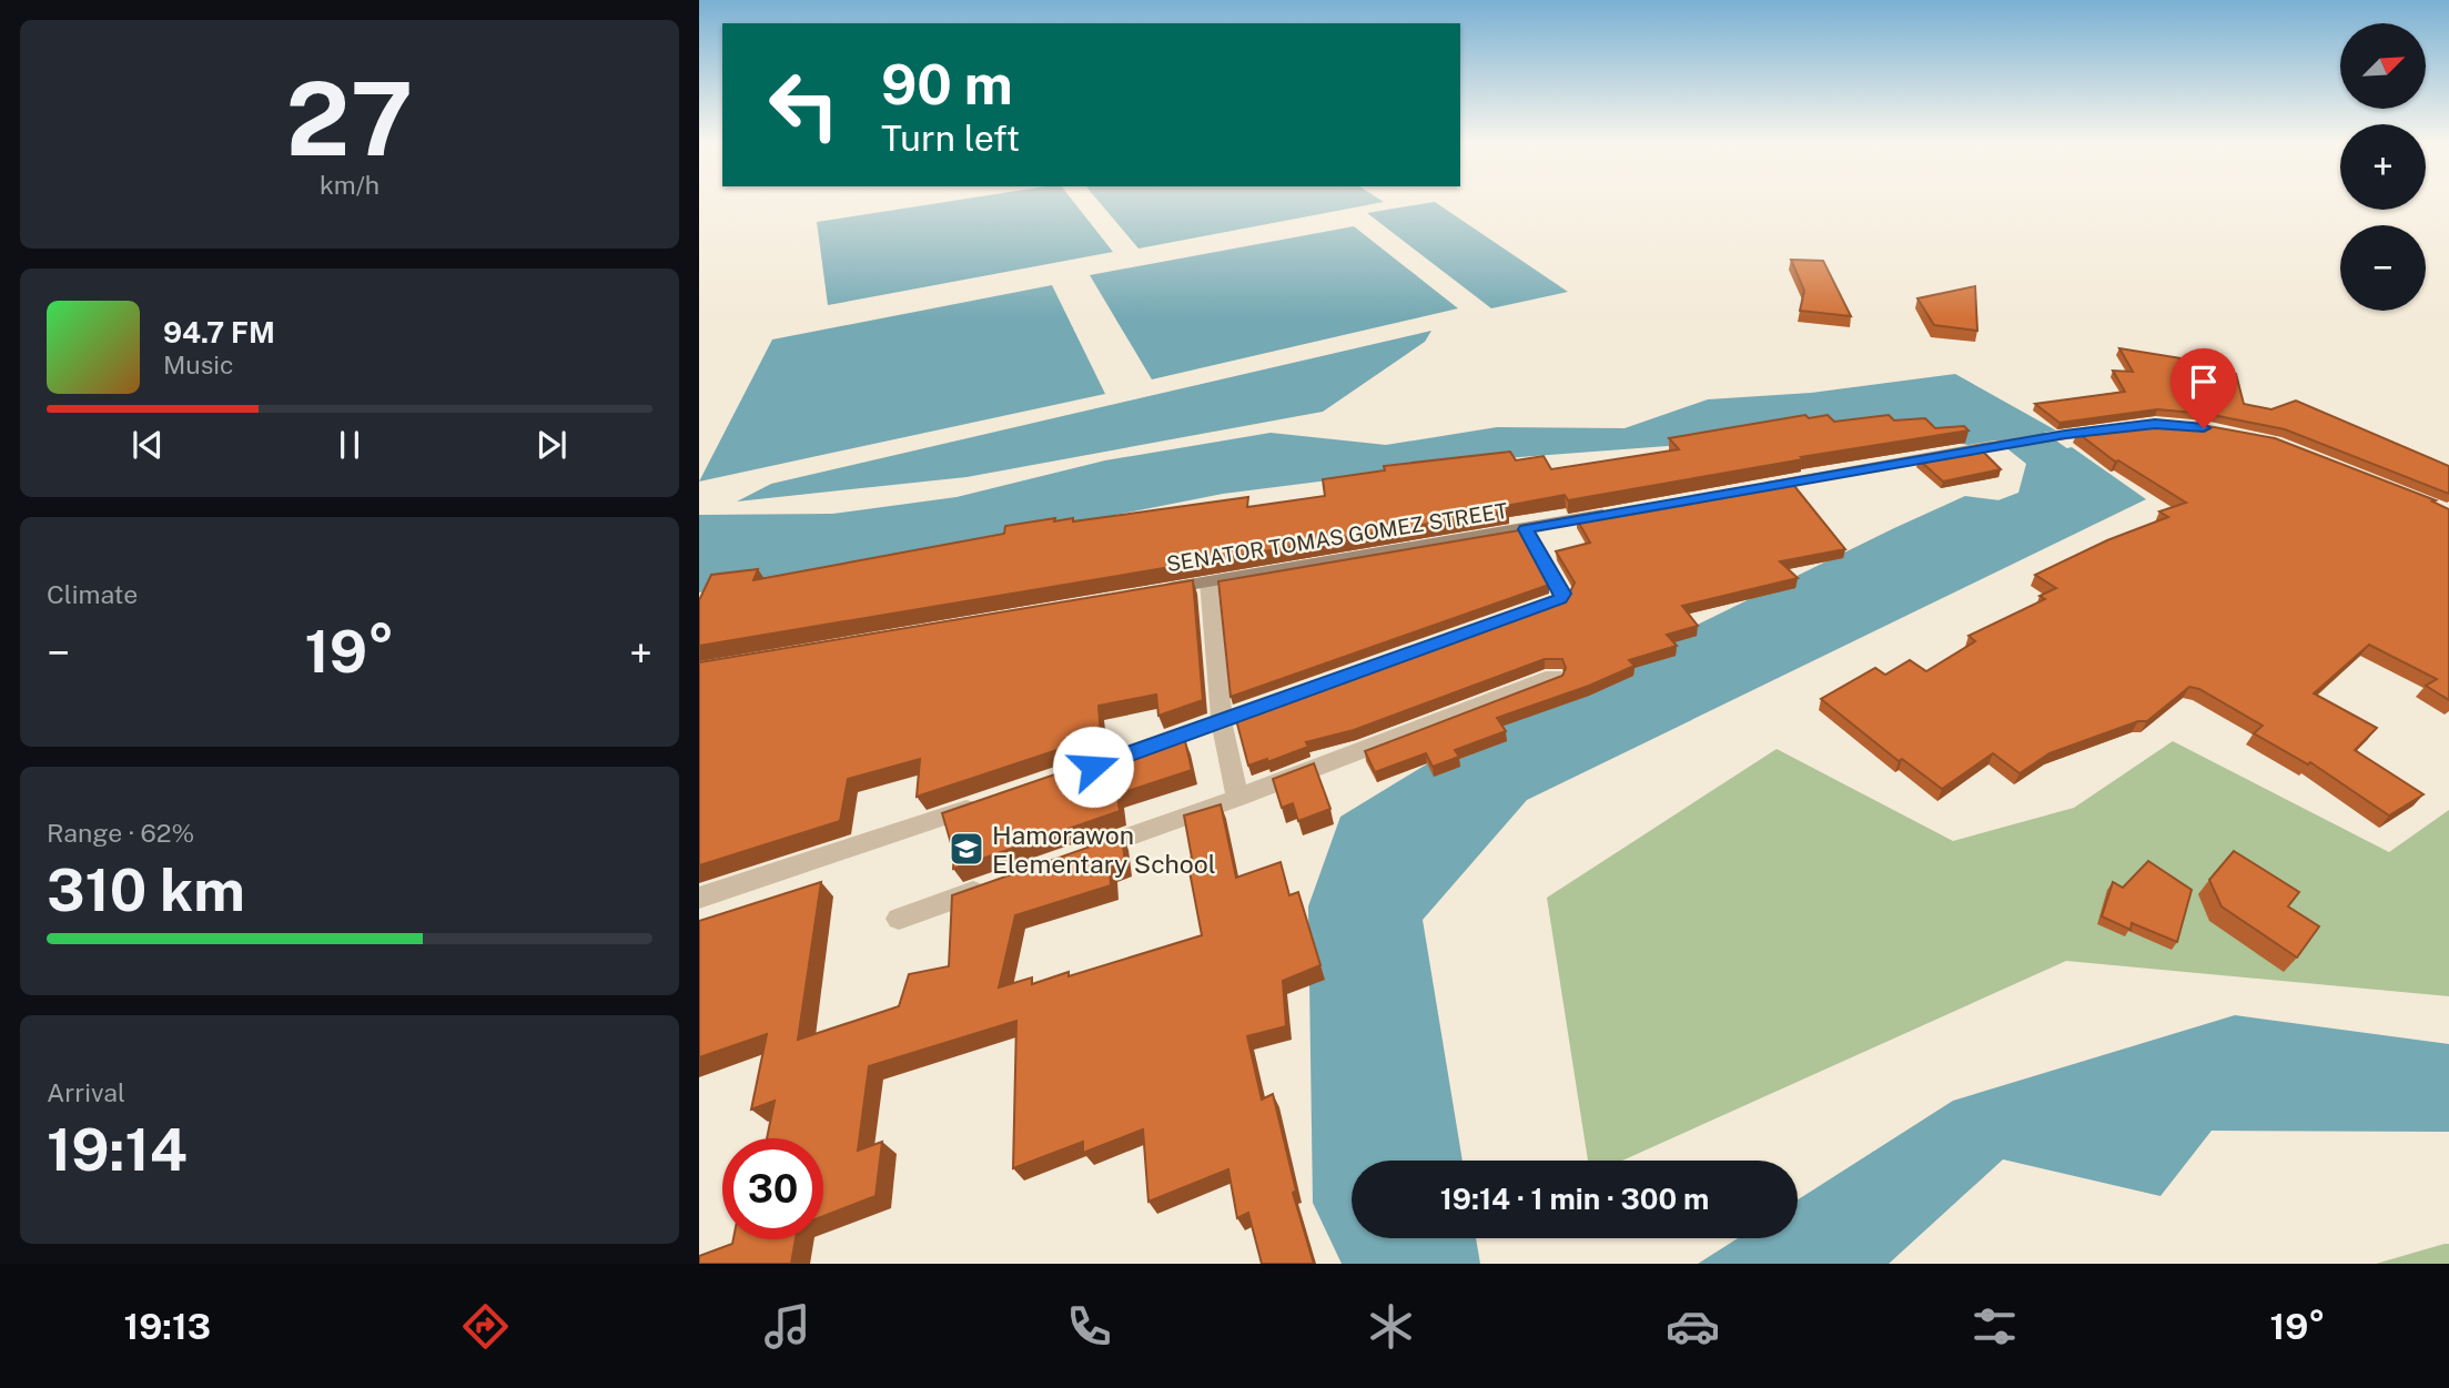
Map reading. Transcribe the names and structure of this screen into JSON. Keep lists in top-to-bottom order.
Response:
{
  "streets": {
    "main road": ["SENATOR TOMAS GOMEZ STREET"]
  },
  "places": {
    "school or university": ["Hamorawon Elementary School"]
  },
  "north": "top right",
  "page": {
    "tile": [
      ["27", "km/h"],
      "Climate",
      ["Range · 62%", "310 km"],
      ["Arrival", "19:14"]
    ],
    "map_buttons": ["+", "−"],
    "turn": ["90 m", "Turn left"],
    "song": ["94.7 FM", "Music"],
    "heat": ["−", "19°", "+"],
    "limit": "30",
    "trip": "19:14 · 1 min · 300 m",
    "tabs": ["19:13", "19°"]
  }
}
